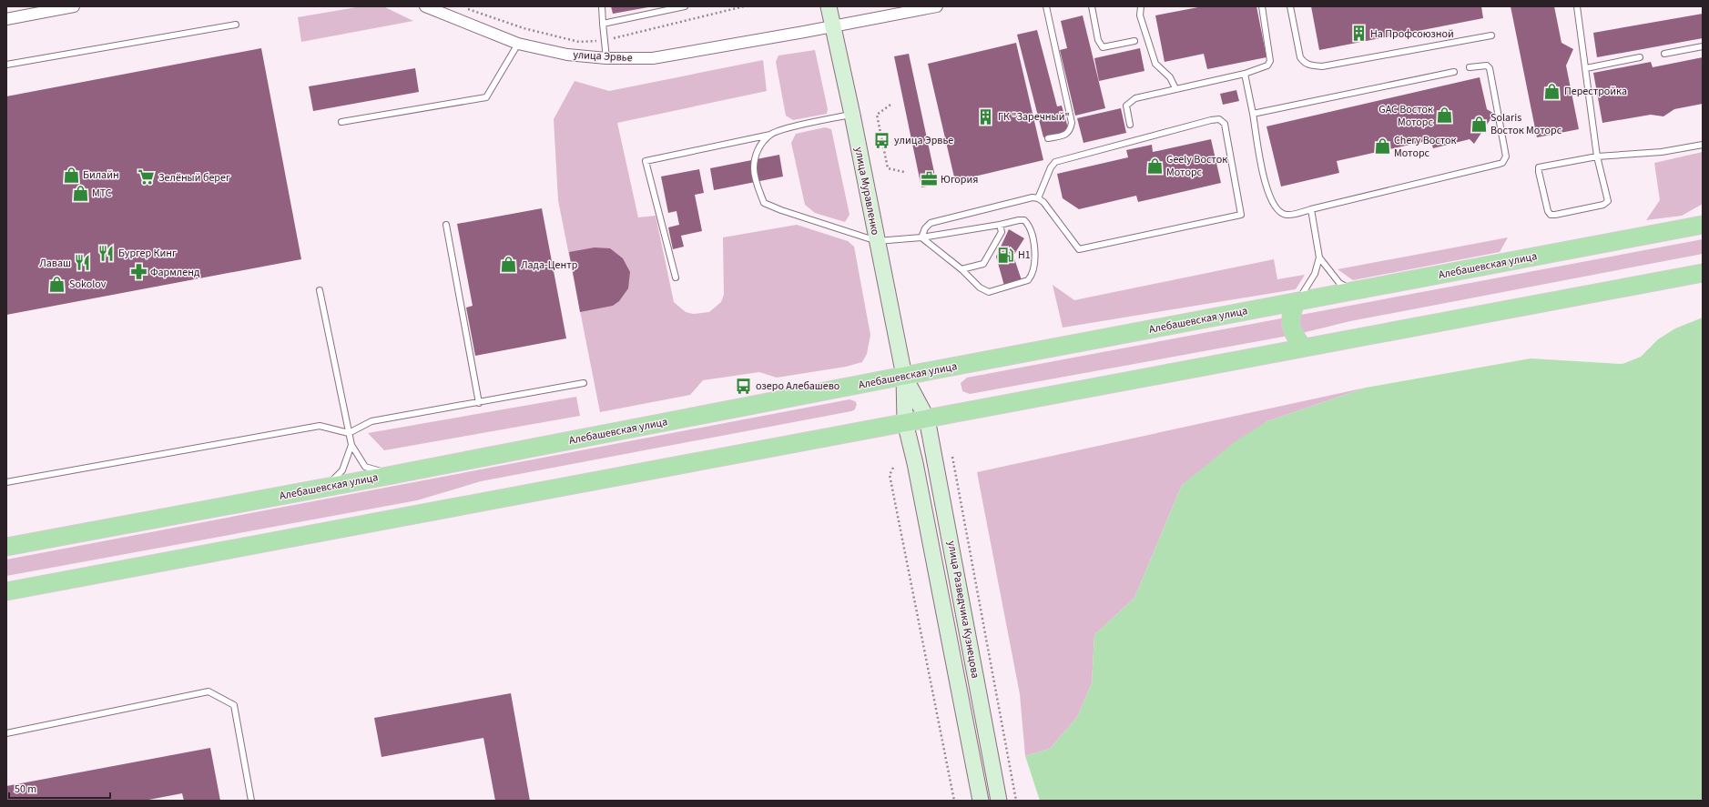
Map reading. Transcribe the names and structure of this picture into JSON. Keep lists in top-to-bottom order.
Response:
{
  "streets": {
    "main road": ["улица Муравленко", "Алебашевская улица", "улица Разведчика Кузнецова"],
    "street": ["улица Эрвье"]
  },
  "crossings": [
    ["улица Эрвье", "улица Муравленко"],
    ["улица Муравленко", "Алебашевская улица"],
    ["улица Муравленко", "улица Разведчика Кузнецова"],
    ["Алебашевская улица", "улица Разведчика Кузнецова"]
  ],
  "places": {
    "building": ["На Профсоюзной", "ГК \"Заречный\""],
    "shop": [
      "Перестройка",
      "GAC Восток Моторс",
      "Solaris Восток Моторс",
      "Chery Восток Моторс",
      "Geely Восток Моторс",
      "Билайн",
      "МТС",
      "Лада-Центр",
      "Sokolov"
    ],
    "bus stop": ["улица Эрвье", "озеро Алебашево"],
    "supermarket": ["Зелёный берег"],
    "office": ["Югория"],
    "restaurant": ["Бургер Кинг", "Лаваш"],
    "fuel station": ["Н1"],
    "pharmacy": ["Фармленд"]
  },
  "scale_bar": "50 m"
}
